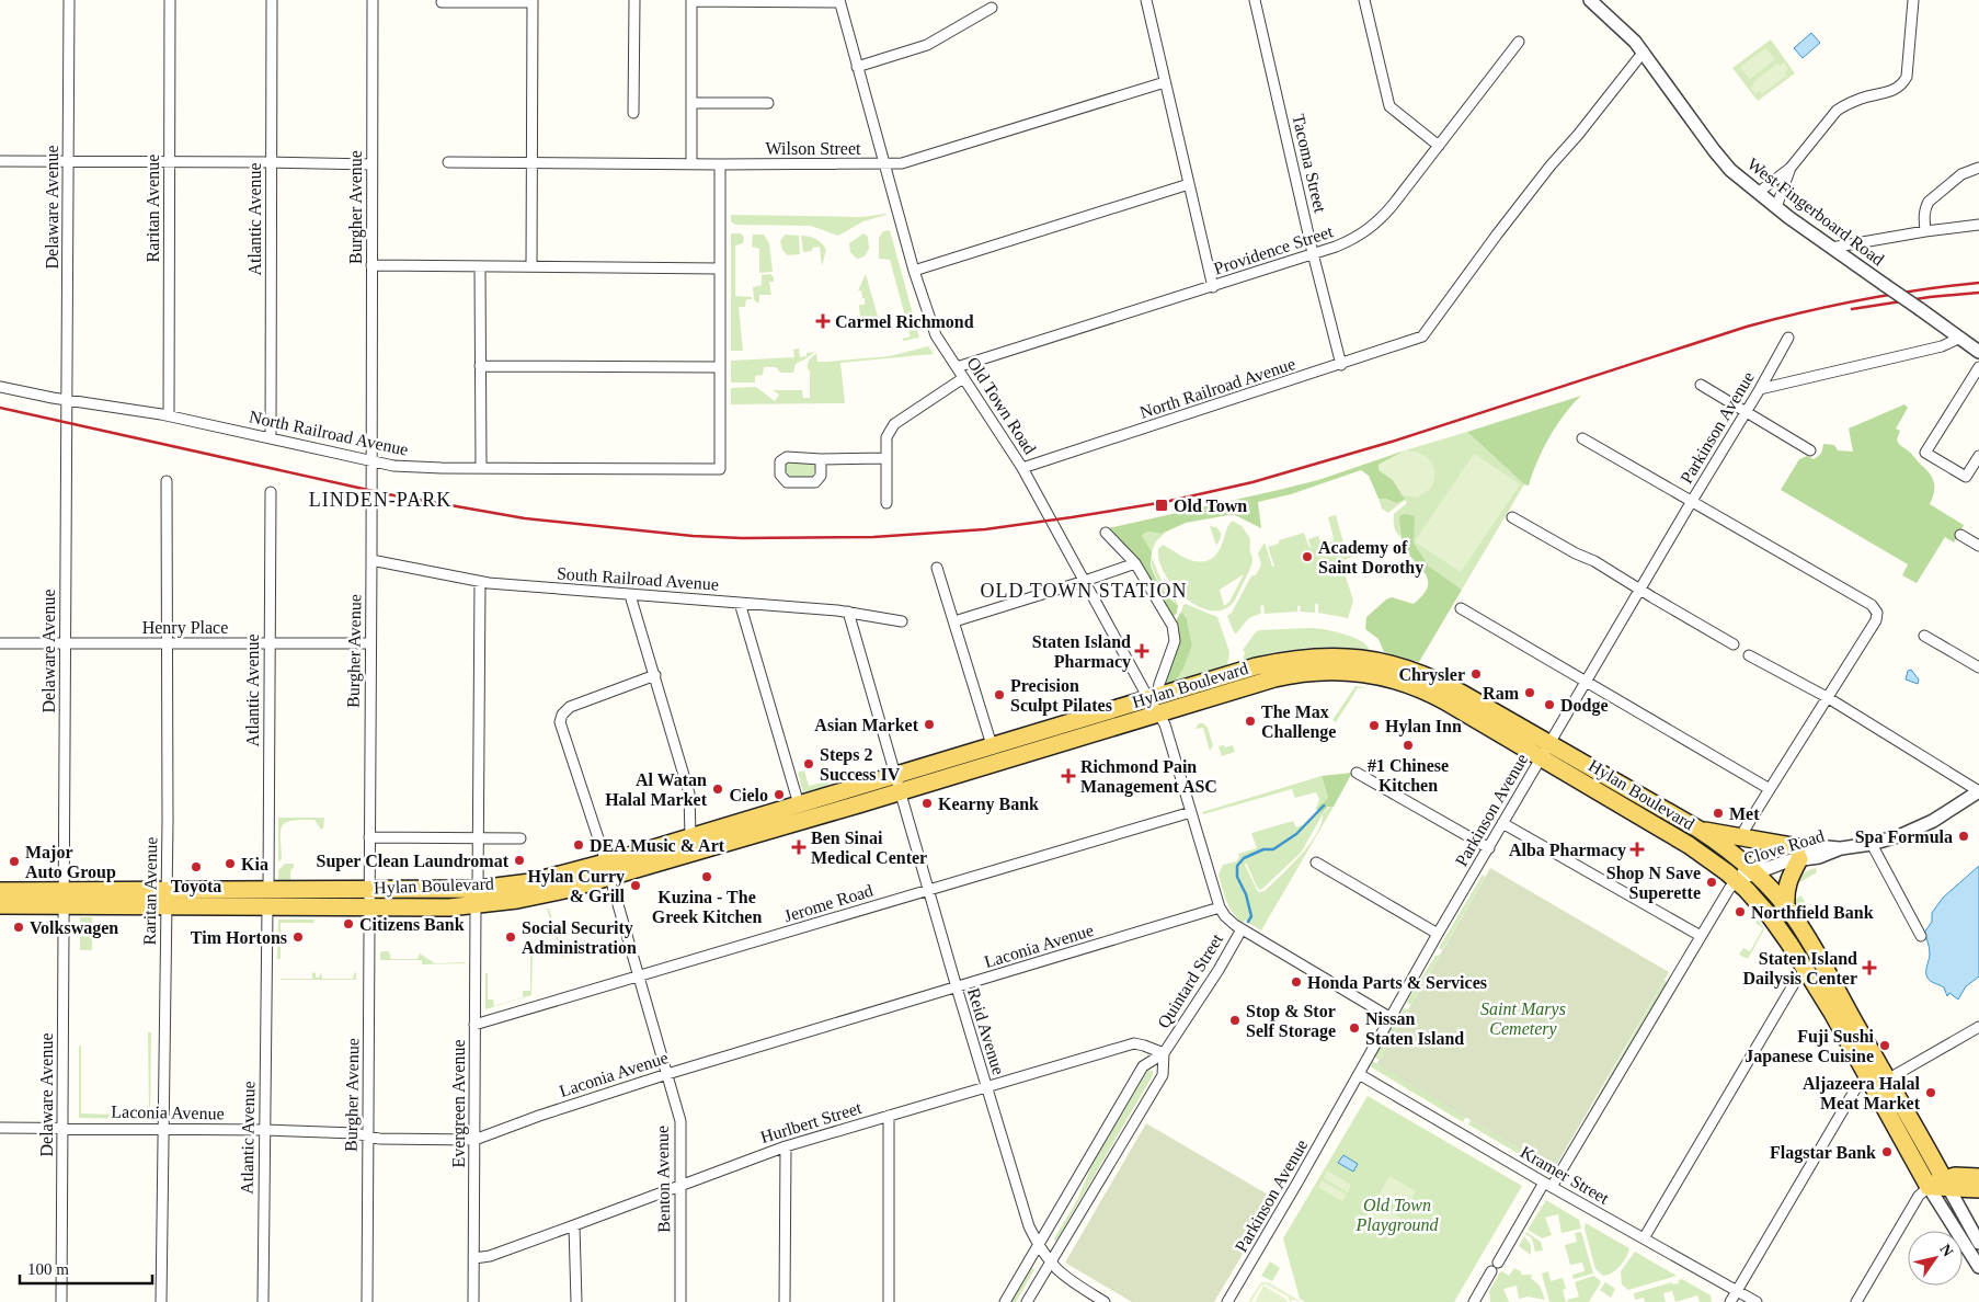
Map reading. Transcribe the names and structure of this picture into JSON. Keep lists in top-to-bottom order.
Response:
{
  "streets": {
    "main road": ["Hylan Boulevard"],
    "street": [
      "Wilson Street",
      "Tacoma Street",
      "Delaware Avenue",
      "Burgher Avenue",
      "Raritan Avenue",
      "West Fingerboard Road",
      "Atlantic Avenue",
      "Providence Street",
      "North Railroad Avenue",
      "Old Town Road",
      "Parkinson Avenue",
      "South Railroad Avenue",
      "Henry Place",
      "Clove Road",
      "Jerome Road",
      "Laconia Avenue",
      "Quintard Street",
      "Reid Avenue",
      "Evergreen Avenue",
      "Hurlbert Street",
      "Kramer Street",
      "Benton Avenue"
    ]
  },
  "crossings": [
    ["Wilson Street", "Old Town Road"],
    ["Tacoma Street", "Providence Street"],
    ["Tacoma Street", "North Railroad Avenue"],
    ["Delaware Avenue", "North Railroad Avenue"],
    ["Delaware Avenue", "Henry Place"],
    ["Delaware Avenue", "Hylan Boulevard"],
    ["Delaware Avenue", "Laconia Avenue"],
    ["Burgher Avenue", "North Railroad Avenue"],
    ["Burgher Avenue", "South Railroad Avenue"],
    ["Burgher Avenue", "Henry Place"],
    ["Burgher Avenue", "Hylan Boulevard"],
    ["Burgher Avenue", "Laconia Avenue"],
    ["Raritan Avenue", "North Railroad Avenue"],
    ["Raritan Avenue", "Henry Place"],
    ["Raritan Avenue", "Hylan Boulevard"],
    ["Raritan Avenue", "Laconia Avenue"],
    ["West Fingerboard Road", "North Railroad Avenue"],
    ["Atlantic Avenue", "North Railroad Avenue"],
    ["Atlantic Avenue", "Henry Place"],
    ["Atlantic Avenue", "Hylan Boulevard"],
    ["Atlantic Avenue", "Laconia Avenue"],
    ["Providence Street", "Old Town Road"],
    ["North Railroad Avenue", "Old Town Road"],
    ["Old Town Road", "Hylan Boulevard"],
    ["Old Town Road", "Quintard Street"],
    ["Parkinson Avenue", "Hylan Boulevard"],
    ["Parkinson Avenue", "Kramer Street"],
    ["South Railroad Avenue", "Reid Avenue"],
    ["Hylan Boulevard", "Clove Road"],
    ["Hylan Boulevard", "Quintard Street"],
    ["Hylan Boulevard", "Reid Avenue"],
    ["Hylan Boulevard", "Evergreen Avenue"],
    ["Hylan Boulevard", "Benton Avenue"],
    ["Jerome Road", "Quintard Street"],
    ["Jerome Road", "Reid Avenue"],
    ["Jerome Road", "Evergreen Avenue"],
    ["Jerome Road", "Benton Avenue"],
    ["Laconia Avenue", "Quintard Street"],
    ["Laconia Avenue", "Reid Avenue"],
    ["Laconia Avenue", "Evergreen Avenue"],
    ["Laconia Avenue", "Benton Avenue"],
    ["Quintard Street", "Reid Avenue"],
    ["Quintard Street", "Hurlbert Street"],
    ["Reid Avenue", "Hurlbert Street"],
    ["Evergreen Avenue", "Hurlbert Street"],
    ["Hurlbert Street", "Benton Avenue"]
  ],
  "districts": ["LINDEN-PARK", "OLD TOWN STATION"],
  "parks": ["Saint Marys Cemetery", "Old Town Playground"],
  "places": {
    "health": [
      "Carmel Richmond",
      "Staten Island Pharmacy",
      "Richmond Pain Management ASC",
      "Ben Sinai Medical Center",
      "Alba Pharmacy",
      "Staten Island Dailysis Center"
    ],
    "transit": ["Old Town"],
    "other": [
      "Academy of Saint Dorothy",
      "Chrysler",
      "Ram",
      "Precision Sculpt Pilates",
      "Dodge",
      "The Max Challenge",
      "Asian Market",
      "Hylan Inn",
      "#1 Chinese Kitchen",
      "Steps 2 Success IV",
      "Al Watan Halal Market",
      "Cielo",
      "Kearny Bank",
      "Met",
      "Spa Formula",
      "DEA Music & Art",
      "Super Clean Laundromat",
      "Major Auto Group",
      "Kia",
      "Toyota",
      "Kuzina - The Greek Kitchen",
      "Shop N Save Superette",
      "Hylan Curry & Grill",
      "Northfield Bank",
      "Citizens Bank",
      "Volkswagen",
      "Tim Hortons",
      "Social Security Administration",
      "Honda Parts & Services",
      "Stop & Stor Self Storage",
      "Nissan Staten Island",
      "Fuji Sushi Japanese Cuisine",
      "Aljazeera Halal Meat Market",
      "Flagstar Bank"
    ]
  },
  "scale_bar": "100 m",
  "north": "top right"
}
